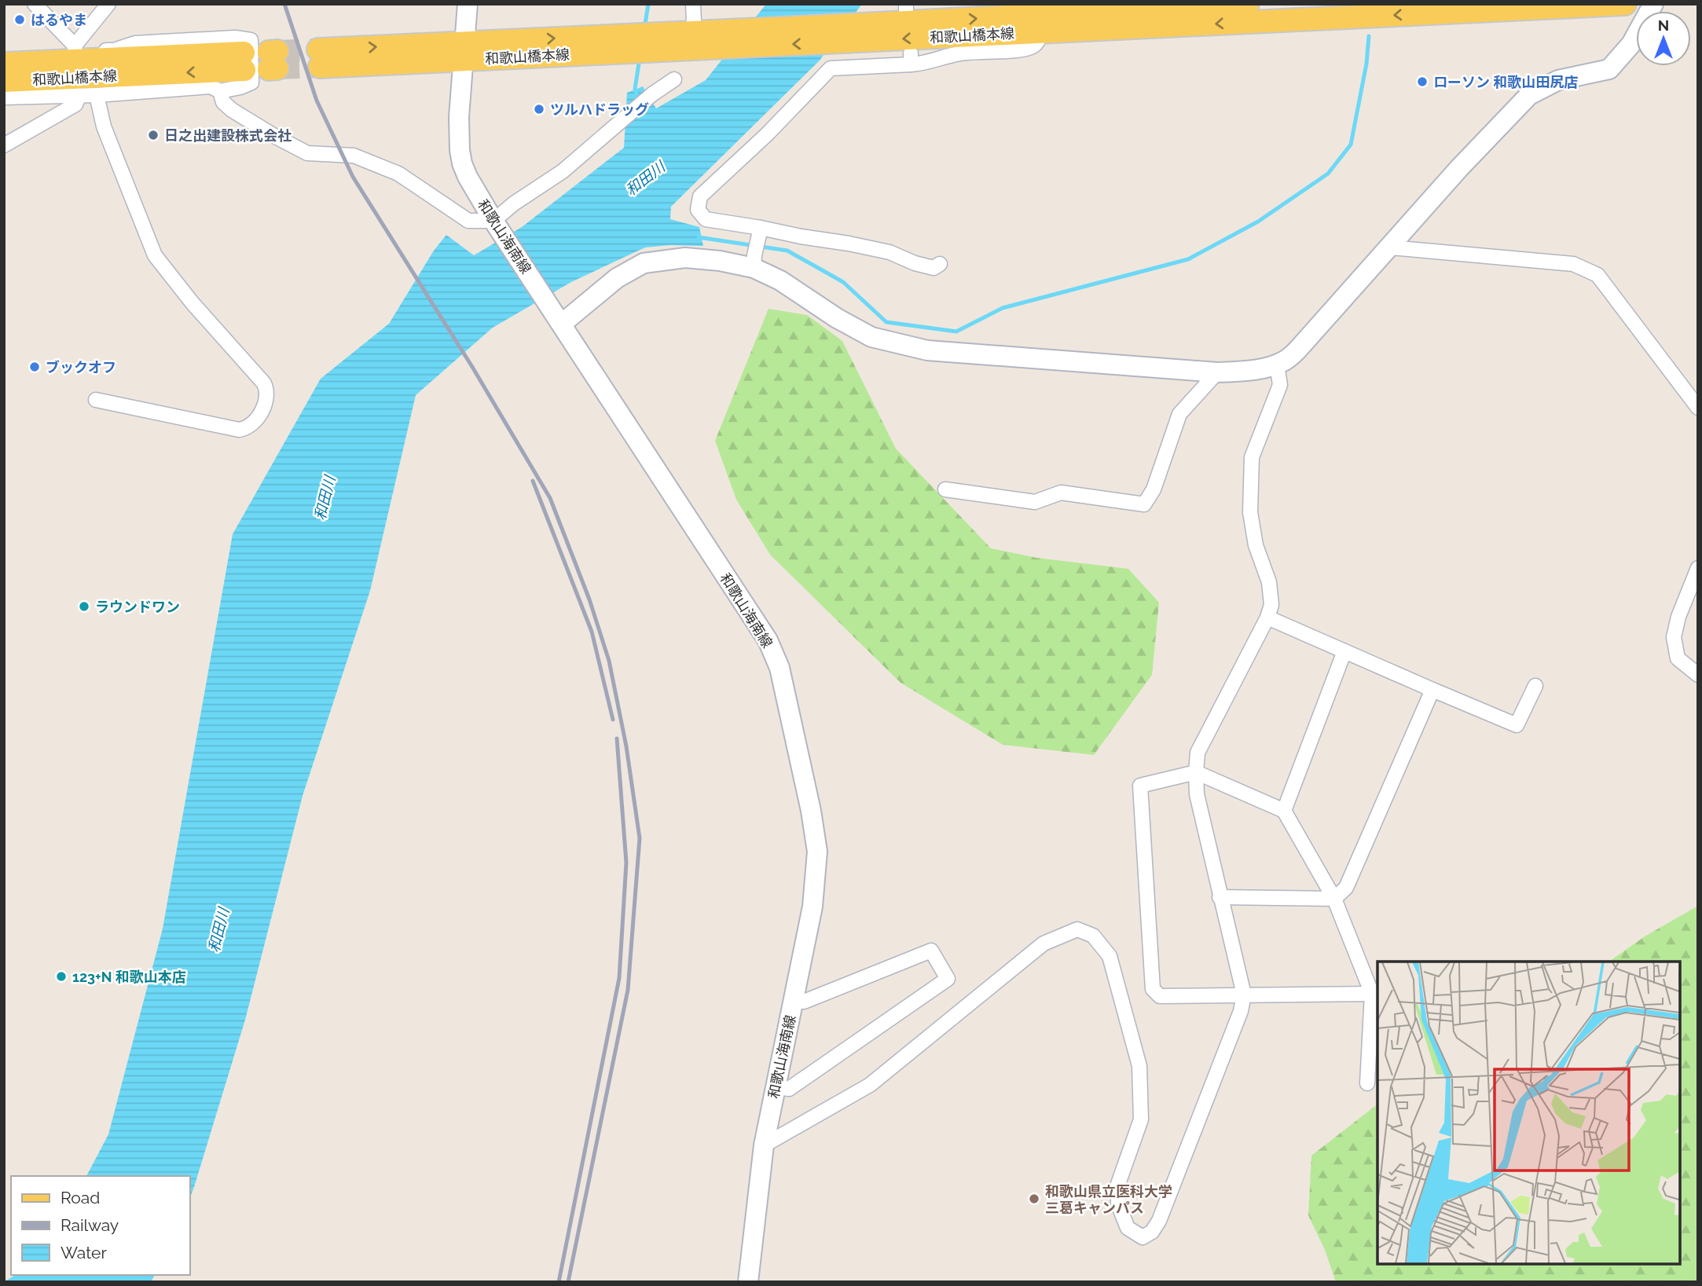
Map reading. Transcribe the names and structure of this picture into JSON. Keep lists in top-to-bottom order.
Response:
{
  "streets": {
    "main road": ["和歌山橋本線", "和歌山海南線"]
  },
  "crossings": [
    ["和歌山橋本線", "和歌山海南線"]
  ],
  "water": ["和田川"],
  "places": [
    "はるやま",
    "ローソン 和歌山田尻店",
    "ツルハドラッグ",
    "日之出建設株式会社",
    "ブックオフ",
    "ラウンドワン",
    "123+N 和歌山本店",
    "和歌山県立医科大学 三葛キャンパス"
  ],
  "legend": ["Road", "Railway", "Water"],
  "north": "top"
}
